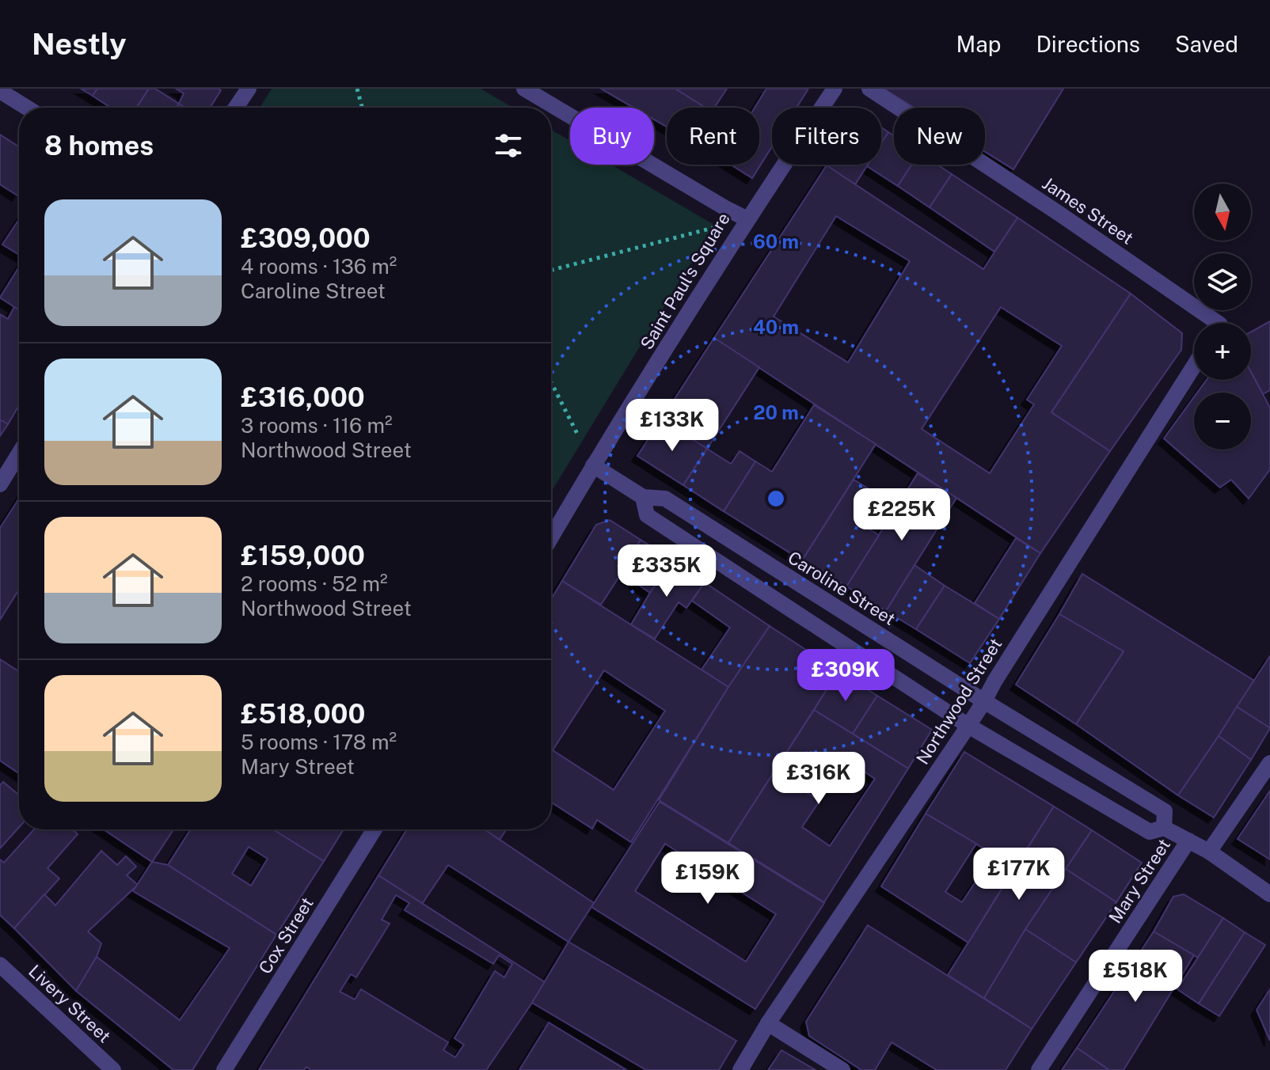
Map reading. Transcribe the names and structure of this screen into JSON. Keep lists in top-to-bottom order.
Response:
{
  "streets": {
    "street": [
      "James Street",
      "Saint Paul's Square",
      "Caroline Street",
      "Northwood Street",
      "Mary Street",
      "Cox Street",
      "Livery Street"
    ]
  },
  "crossings": [
    ["Saint Paul's Square", "Caroline Street"],
    ["Caroline Street", "Northwood Street"],
    ["Caroline Street", "Mary Street"]
  ],
  "north": "bottom",
  "page": {
    "header": "Nestly",
    "nav": ["Map", "Directions", "Saved"],
    "chip": [
      "Buy",
      "Rent",
      "Filters",
      "New"
    ],
    "heading": "8 homes",
    "map_buttons": ["+", "−"],
    "list": [
      {
        "name": "£309,000",
        "note": "4 rooms · 136 m² · Caroline Street"
      },
      {
        "name": "£316,000",
        "note": "3 rooms · 116 m² · Northwood Street"
      },
      {
        "name": "£159,000",
        "note": "2 rooms · 52 m² · Northwood Street"
      },
      {
        "name": "£518,000",
        "note": "5 rooms · 178 m² · Mary Street"
      }
    ],
    "price": [
      "£133K",
      "£225K",
      "£335K",
      "£309K",
      "£316K",
      "£177K",
      "£159K",
      "£518K"
    ]
  },
  "rings": ["60 m", "40 m", "20 m"]
}
